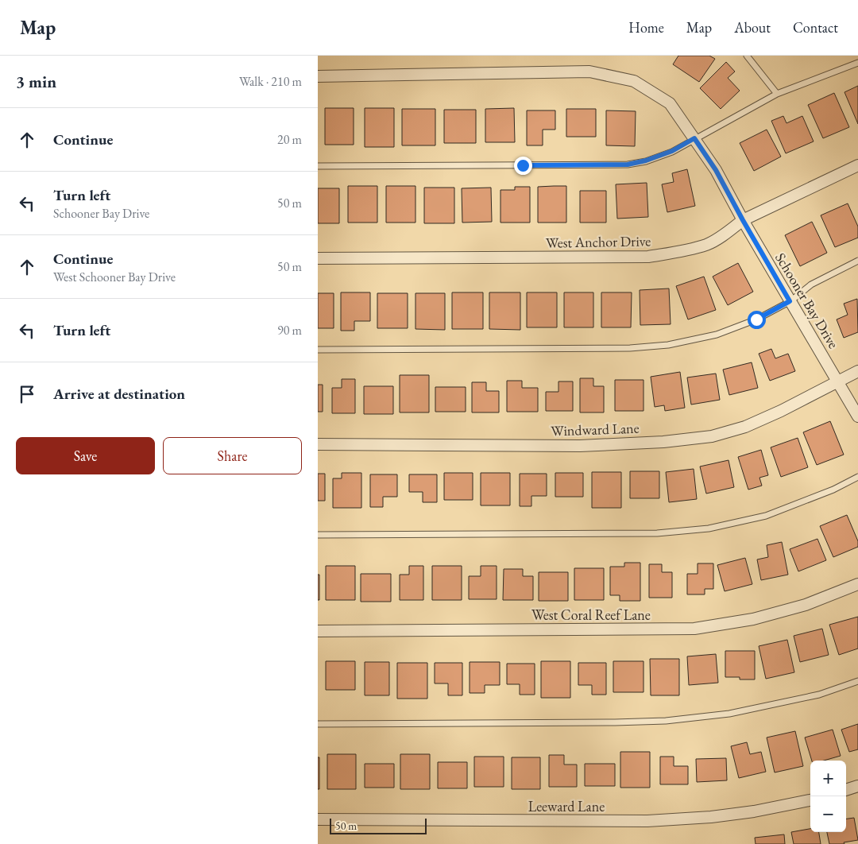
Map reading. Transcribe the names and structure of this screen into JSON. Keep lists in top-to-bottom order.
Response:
{
  "streets": {
    "street": [
      "West Anchor Drive",
      "Schooner Bay Drive",
      "Windward Lane",
      "West Coral Reef Lane",
      "Leeward Lane"
    ]
  },
  "crossings": [
    ["West Anchor Drive", "Schooner Bay Drive"],
    ["Schooner Bay Drive", "Windward Lane"]
  ],
  "scale_bar": "50 m",
  "page": {
    "header": "Map",
    "nav": [
      "Home",
      "Map",
      "About",
      "Contact"
    ],
    "heading": ["3 min", "Walk · 210 m"],
    "list": [
      ["Continue", "20 m"],
      ["Turn left", "Schooner Bay Drive", "50 m"],
      ["Continue", "West Schooner Bay Drive", "50 m"],
      ["Turn left", "90 m"],
      "Arrive at destination"
    ],
    "buttons": ["Save", "Share"],
    "map_buttons": ["+", "−"],
    "scale": "50 m"
  }
}
